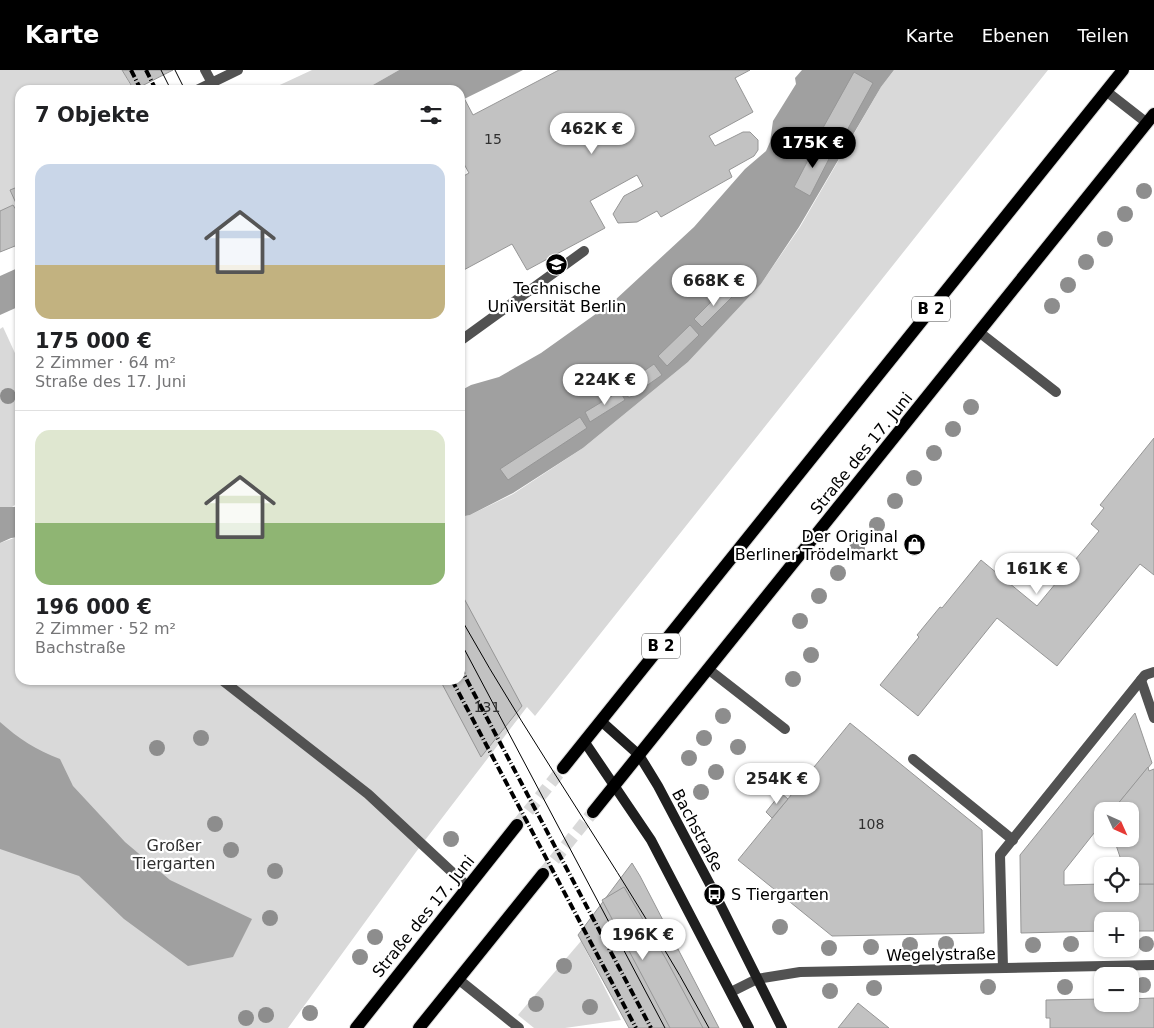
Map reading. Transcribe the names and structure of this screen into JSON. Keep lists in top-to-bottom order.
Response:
{
  "streets": {
    "main road": ["B 2", "Straße des 17. Juni"],
    "street": ["Bachstraße", "Wegelystraße"]
  },
  "crossings": [
    ["B 2", "Bachstraße"],
    ["Straße des 17. Juni", "Bachstraße"],
    ["Bachstraße", "Wegelystraße"]
  ],
  "parks": ["Großer Tiergarten"],
  "places": {
    "school or university": ["Technische Universität Berlin"],
    "shop": ["Der Original Berliner Trödelmarkt"],
    "bus stop": ["S Tiergarten"]
  },
  "house_numbers": ["15", "131", "108"],
  "north": "bottom right",
  "page": {
    "header": "Karte",
    "nav": ["Karte", "Ebenen", "Teilen"],
    "heading": "7 Objekte",
    "price": [
      "462K €",
      "175K €",
      "668K €",
      "224K €",
      "161K €",
      "254K €",
      "196K €"
    ],
    "list": [
      {
        "name": "175 000 €",
        "note": "2 Zimmer · 64 m² · Straße des 17. Juni"
      },
      {
        "name": "196 000 €",
        "note": "2 Zimmer · 52 m² · Bachstraße"
      }
    ],
    "map_buttons": ["+", "−"]
  }
}
